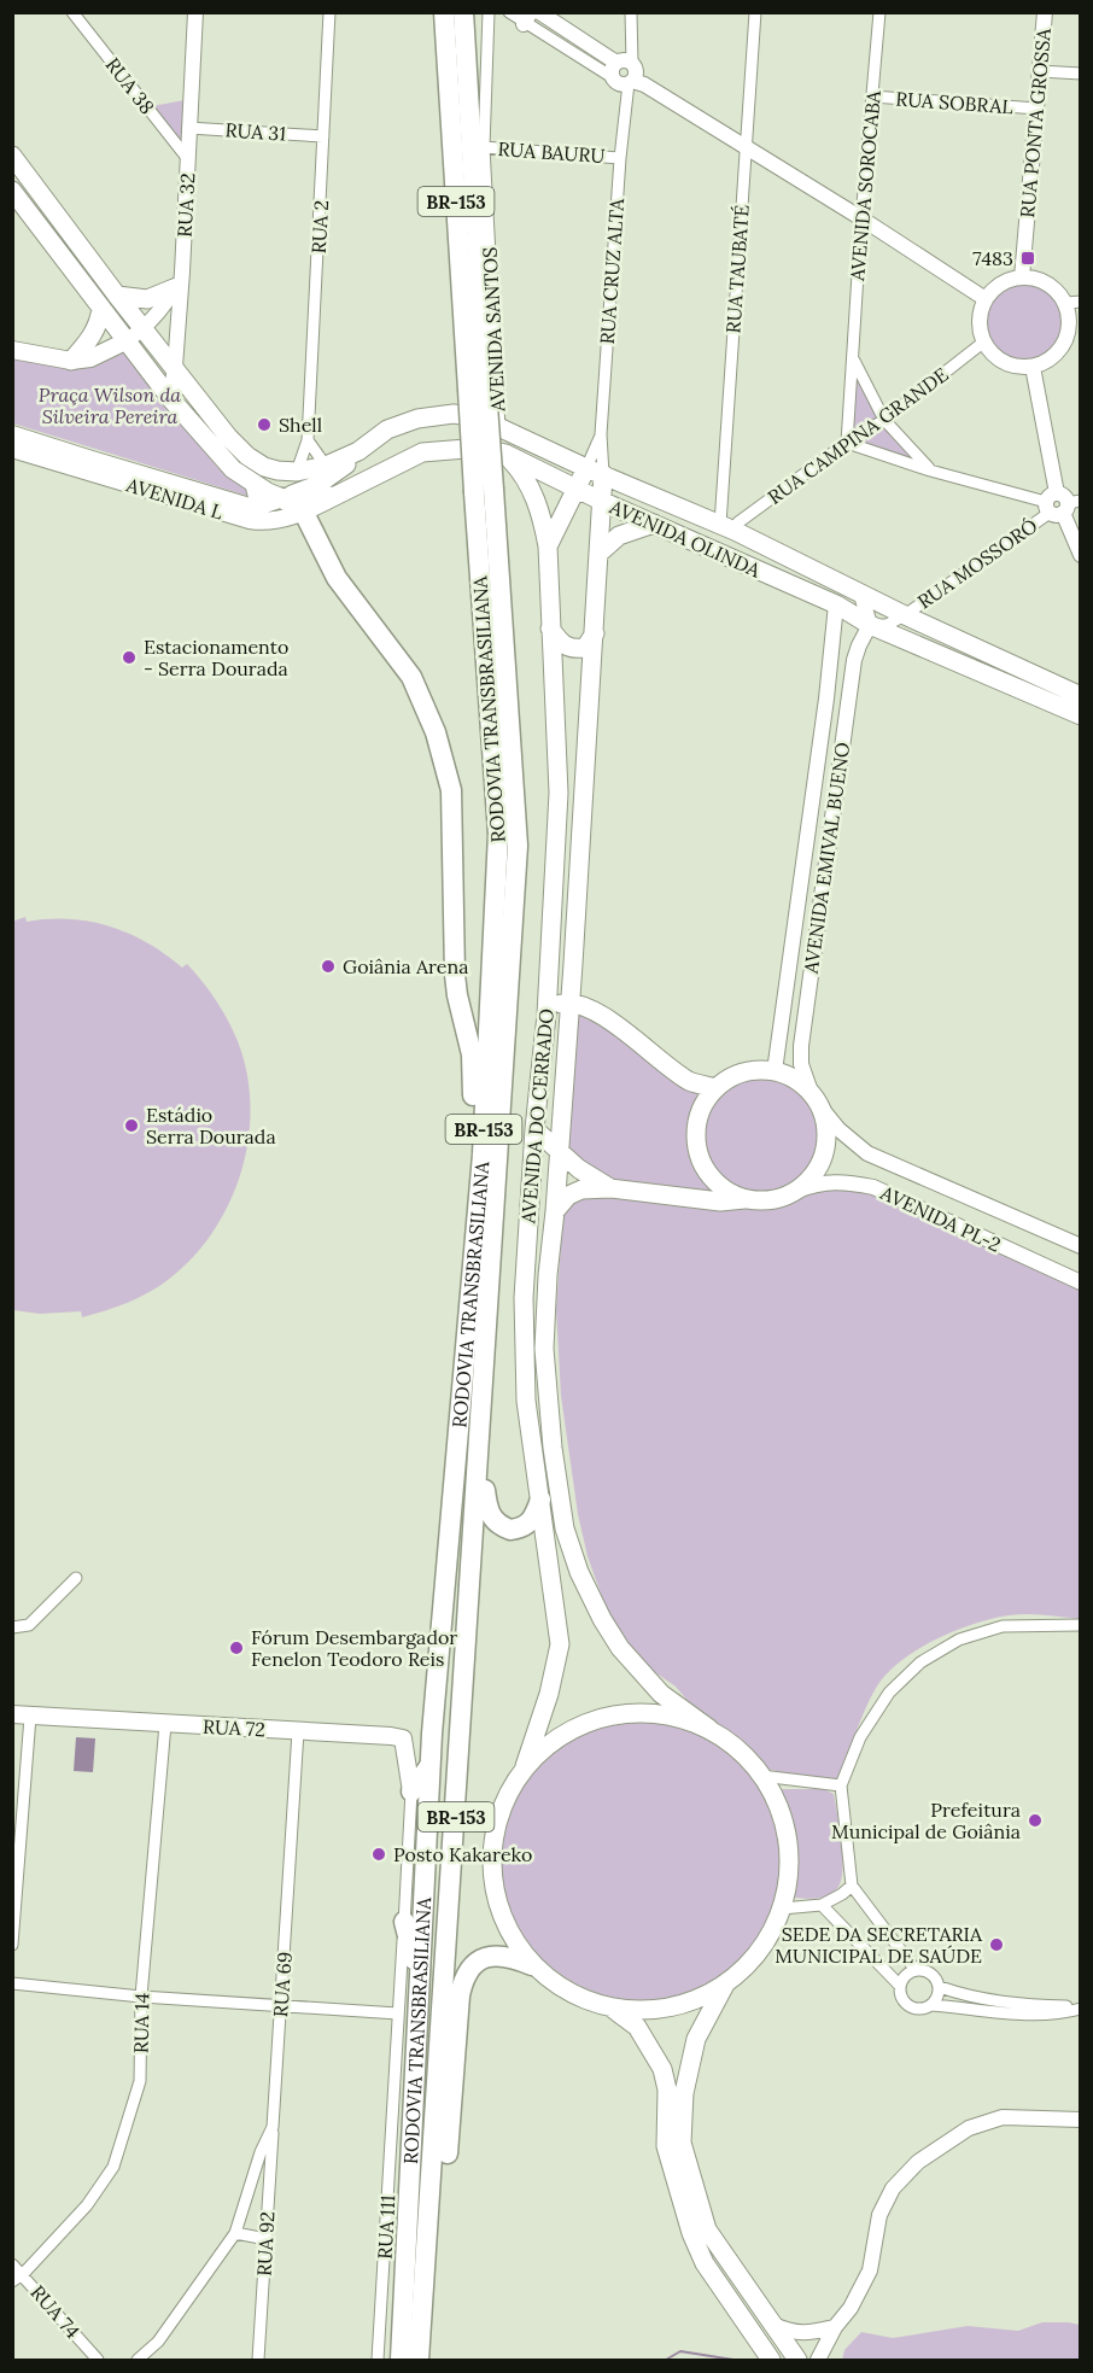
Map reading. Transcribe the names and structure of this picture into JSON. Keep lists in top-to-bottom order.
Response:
{
  "streets": {
    "highway": ["BR-153", "RODOVIA TRANSBRASILIANA"],
    "main road": [
      "AVENIDA L",
      "AVENIDA OLINDA",
      "AVENIDA DO CERRADO",
      "RUA 72"
    ],
    "street": [
      "RUA 38",
      "RUA SOBRAL",
      "RUA PONTA GROSSA",
      "RUA 31",
      "RUA BAURU",
      "AVENIDA SOROCABA",
      "RUA 32",
      "RUA 2",
      "RUA TAUBATÉ",
      "RUA CRUZ ALTA",
      "AVENIDA SANTOS",
      "RUA CAMPINA GRANDE",
      "RUA MOSSORÓ",
      "AVENIDA EMIVAL BUENO",
      "AVENIDA PL-2",
      "RUA 69",
      "RUA 14",
      "RUA 111",
      "RUA 92",
      "RUA 74"
    ]
  },
  "crossings": [
    ["RUA 38", "RUA 32"],
    ["RUA SOBRAL", "RUA PONTA GROSSA"],
    ["RUA SOBRAL", "AVENIDA SOROCABA"],
    ["RUA PONTA GROSSA", "RUA CAMPINA GRANDE"],
    ["RUA 31", "RUA 32"],
    ["RUA 31", "RUA 2"],
    ["RUA BAURU", "RUA CRUZ ALTA"],
    ["RUA BAURU", "AVENIDA SANTOS"],
    ["AVENIDA SOROCABA", "RUA CAMPINA GRANDE"],
    ["RUA 2", "AVENIDA OLINDA"],
    ["RUA TAUBATÉ", "RUA CAMPINA GRANDE"],
    ["RUA TAUBATÉ", "AVENIDA OLINDA"],
    ["RUA CRUZ ALTA", "AVENIDA OLINDA"],
    ["RUA CRUZ ALTA", "AVENIDA DO CERRADO"],
    ["AVENIDA SANTOS", "AVENIDA OLINDA"],
    ["RUA CAMPINA GRANDE", "AVENIDA OLINDA"],
    ["AVENIDA L", "AVENIDA OLINDA"],
    ["AVENIDA OLINDA", "RUA MOSSORÓ"],
    ["AVENIDA OLINDA", "AVENIDA EMIVAL BUENO"],
    ["AVENIDA OLINDA", "AVENIDA DO CERRADO"],
    ["RUA MOSSORÓ", "AVENIDA EMIVAL BUENO"],
    ["AVENIDA EMIVAL BUENO", "AVENIDA PL-2"],
    ["RUA 72", "RUA 69"],
    ["RUA 72", "RUA 14"],
    ["RUA 72", "RUA 111"],
    ["RUA 69", "RUA 92"],
    ["RUA 14", "RUA 74"]
  ],
  "parks": ["Praça Wilson da Silveira Pereira"],
  "places": {
    "transit": ["7483"],
    "other": [
      "Shell",
      "Estacionamento - Serra Dourada",
      "Goiânia Arena",
      "Estádio Serra Dourada",
      "Fórum Desembargador Fenelon Teodoro Reis",
      "Prefeitura Municipal de Goiânia",
      "Posto Kakareko",
      "SEDE DA SECRETARIA MUNICIPAL DE SAÚDE"
    ]
  }
}
